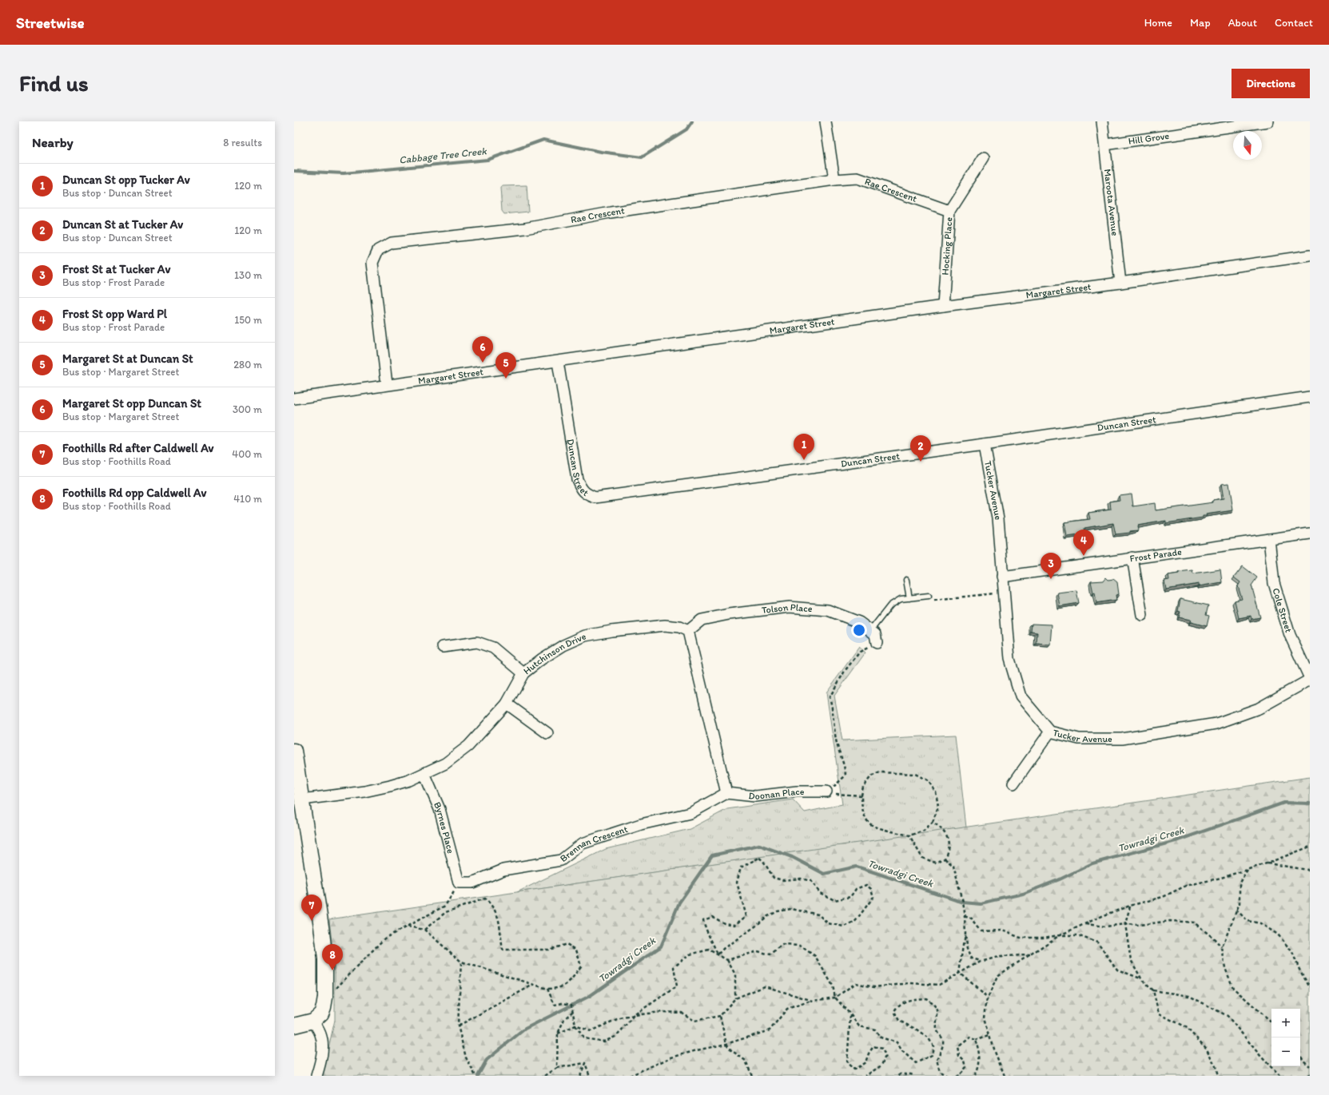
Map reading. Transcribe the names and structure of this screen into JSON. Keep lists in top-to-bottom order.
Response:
{
  "streets": {
    "street": [
      "Hill Grove",
      "Rae Crescent",
      "Maroota Avenue",
      "Hocking Place",
      "Margaret Street",
      "Duncan Street",
      "Tucker Avenue",
      "Frost Parade",
      "Tolson Place",
      "Cole Street",
      "Hutchinson Drive",
      "Doonan Place",
      "Byrnes Place",
      "Brennan Crescent"
    ]
  },
  "crossings": [
    ["Hill Grove", "Maroota Avenue"],
    ["Rae Crescent", "Hocking Place"],
    ["Rae Crescent", "Margaret Street"],
    ["Maroota Avenue", "Margaret Street"],
    ["Hocking Place", "Margaret Street"],
    ["Margaret Street", "Duncan Street"],
    ["Duncan Street", "Tucker Avenue"],
    ["Tucker Avenue", "Frost Parade"],
    ["Tucker Avenue", "Cole Street"],
    ["Frost Parade", "Cole Street"],
    ["Tolson Place", "Hutchinson Drive"],
    ["Hutchinson Drive", "Byrnes Place"],
    ["Doonan Place", "Brennan Crescent"],
    ["Byrnes Place", "Brennan Crescent"]
  ],
  "water": ["Cabbage Tree Creek", "Towradgi Creek"],
  "north": "bottom",
  "page": {
    "header": "Streetwise",
    "nav": [
      "Home",
      "Map",
      "About",
      "Contact"
    ],
    "buttons": "Directions",
    "title": "Find us",
    "heading": ["Nearby", "8 results"],
    "list": [
      {
        "mark": "1",
        "name": "Duncan St opp Tucker Av",
        "note": "Bus stop · Duncan Street",
        "value": "120 m"
      },
      {
        "mark": "2",
        "name": "Duncan St at Tucker Av",
        "note": "Bus stop · Duncan Street",
        "value": "120 m"
      },
      {
        "mark": "3",
        "name": "Frost St at Tucker Av",
        "note": "Bus stop · Frost Parade",
        "value": "130 m"
      },
      {
        "mark": "4",
        "name": "Frost St opp Ward Pl",
        "note": "Bus stop · Frost Parade",
        "value": "150 m"
      },
      {
        "mark": "5",
        "name": "Margaret St at Duncan St",
        "note": "Bus stop · Margaret Street",
        "value": "280 m"
      },
      {
        "mark": "6",
        "name": "Margaret St opp Duncan St",
        "note": "Bus stop · Margaret Street",
        "value": "300 m"
      },
      {
        "mark": "7",
        "name": "Foothills Rd after Caldwell Av",
        "note": "Bus stop · Foothills Road",
        "value": "400 m"
      },
      {
        "mark": "8",
        "name": "Foothills Rd opp Caldwell Av",
        "note": "Bus stop · Foothills Road",
        "value": "410 m"
      }
    ],
    "pins": [
      "6",
      "5",
      "1",
      "2",
      "4",
      "3",
      "7",
      "8"
    ],
    "map_buttons": ["+", "−"]
  }
}
